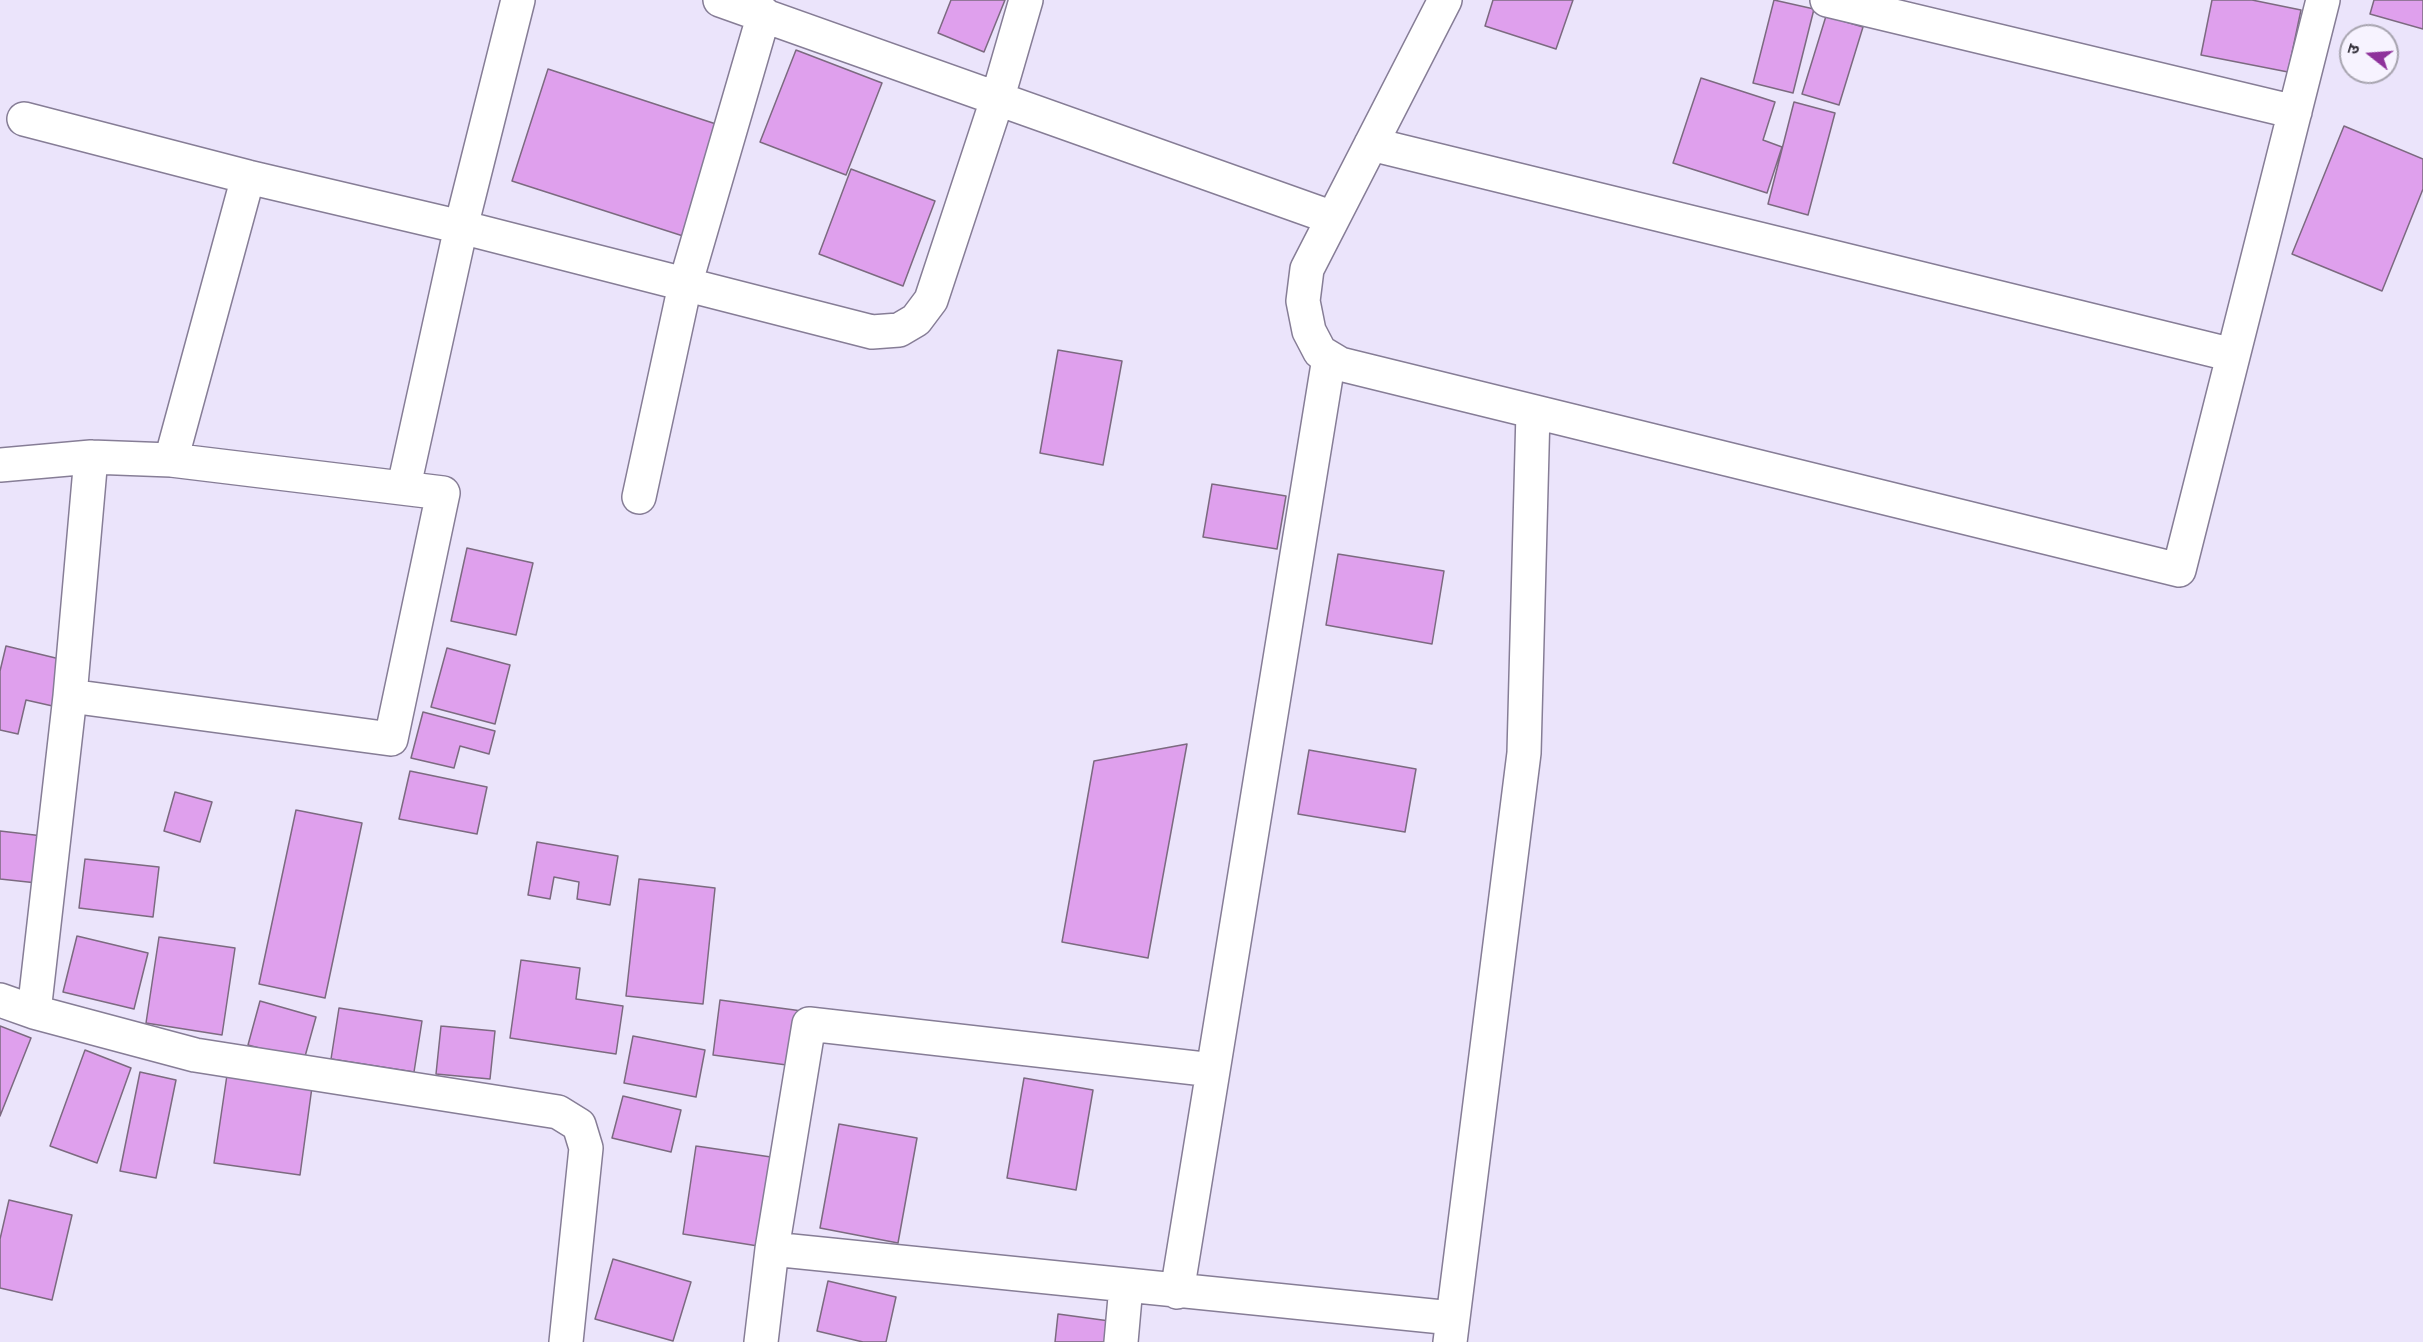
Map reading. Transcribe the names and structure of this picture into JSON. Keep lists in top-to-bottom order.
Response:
{
  "north": "left"
}
